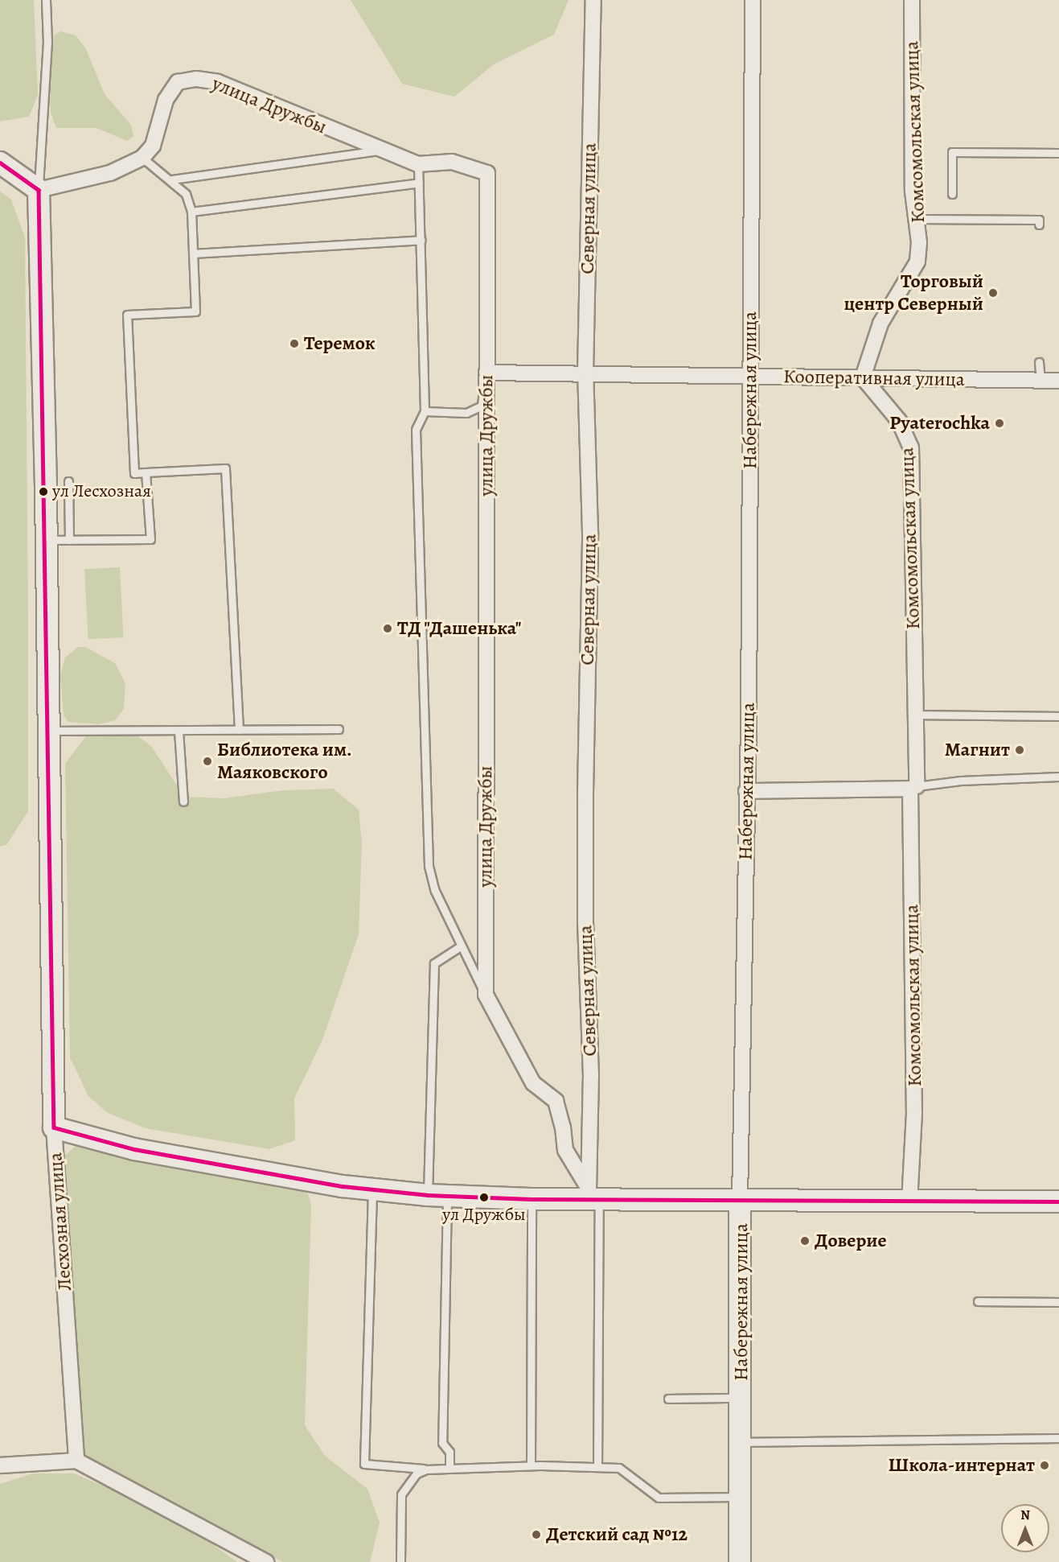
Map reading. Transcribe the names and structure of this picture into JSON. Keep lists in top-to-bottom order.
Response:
{
  "streets": {
    "street": [
      "улица Дружбы",
      "Комсомольская улица",
      "Северная улица",
      "Кооперативная улица",
      "Набережная улица",
      "Лесхозная улица"
    ]
  },
  "crossings": [
    ["улица Дружбы", "Северная улица"],
    ["улица Дружбы", "Кооперативная улица"],
    ["Комсомольская улица", "Кооперативная улица"],
    ["Северная улица", "Кооперативная улица"],
    ["Кооперативная улица", "Набережная улица"]
  ],
  "places": [
    "Торговый центр Северный",
    "Теремок",
    "Pyaterochka",
    "ул Лесхозная",
    "ТД \"Дашенька\"",
    "Магнит",
    "Библиотека им. Маяковского",
    "ул Дружбы",
    "Доверие",
    "Школа-интернат",
    "Детский сад №12"
  ],
  "north": "top"
}
